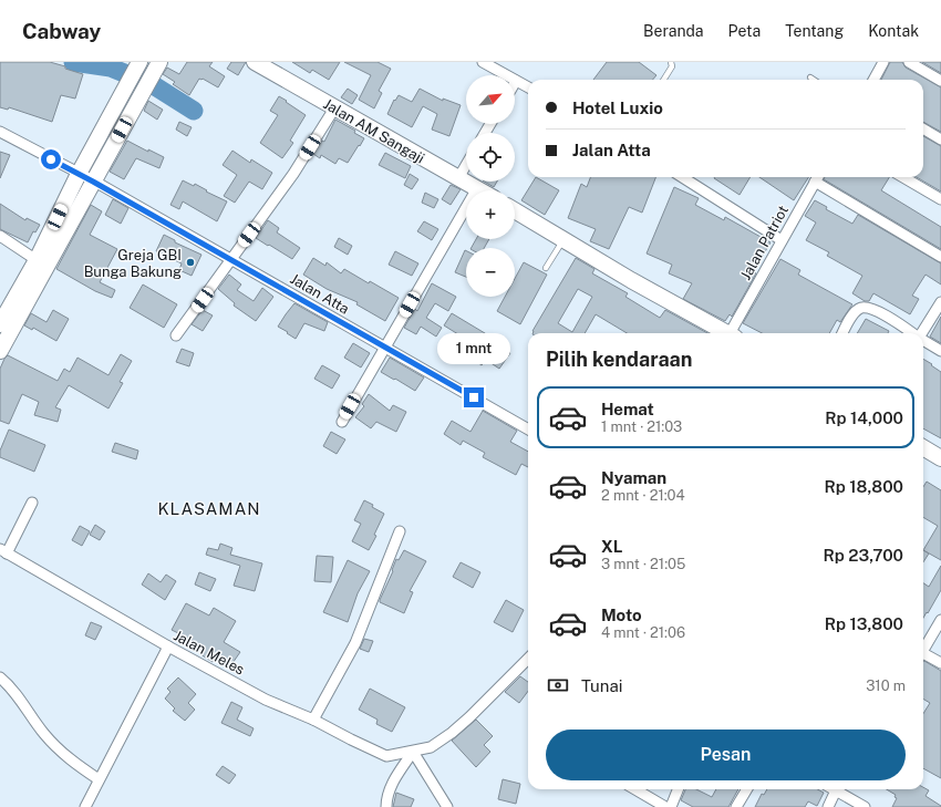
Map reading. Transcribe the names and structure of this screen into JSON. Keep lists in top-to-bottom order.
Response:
{
  "streets": {
    "highway": ["Jalan AM Sangaji"],
    "street": ["Jalan Patriot", "Jalan Atta", "Jalan Meles"]
  },
  "districts": ["KLASAMAN"],
  "places": ["Greja GBI Bunga Bakung"],
  "north": "top right",
  "page": {
    "header": "Cabway",
    "nav": [
      "Beranda",
      "Peta",
      "Tentang",
      "Kontak"
    ],
    "map_buttons": ["+", "−"],
    "banner": ["Hotel Luxio", "Jalan Atta"],
    "bubble": "1 mnt",
    "heading": "Pilih kendaraan",
    "list": [
      {
        "name": "Hemat",
        "note": "1 mnt · 21:03",
        "value": "Rp 14,000"
      },
      {
        "name": "Nyaman",
        "note": "2 mnt · 21:04",
        "value": "Rp 18,800"
      },
      {
        "name": "XL",
        "note": "3 mnt · 21:05",
        "value": "Rp 23,700"
      },
      {
        "name": "Moto",
        "note": "4 mnt · 21:06",
        "value": "Rp 13,800"
      }
    ],
    "pay": ["Tunai", "310 m"],
    "buttons": "Pesan"
  }
}
